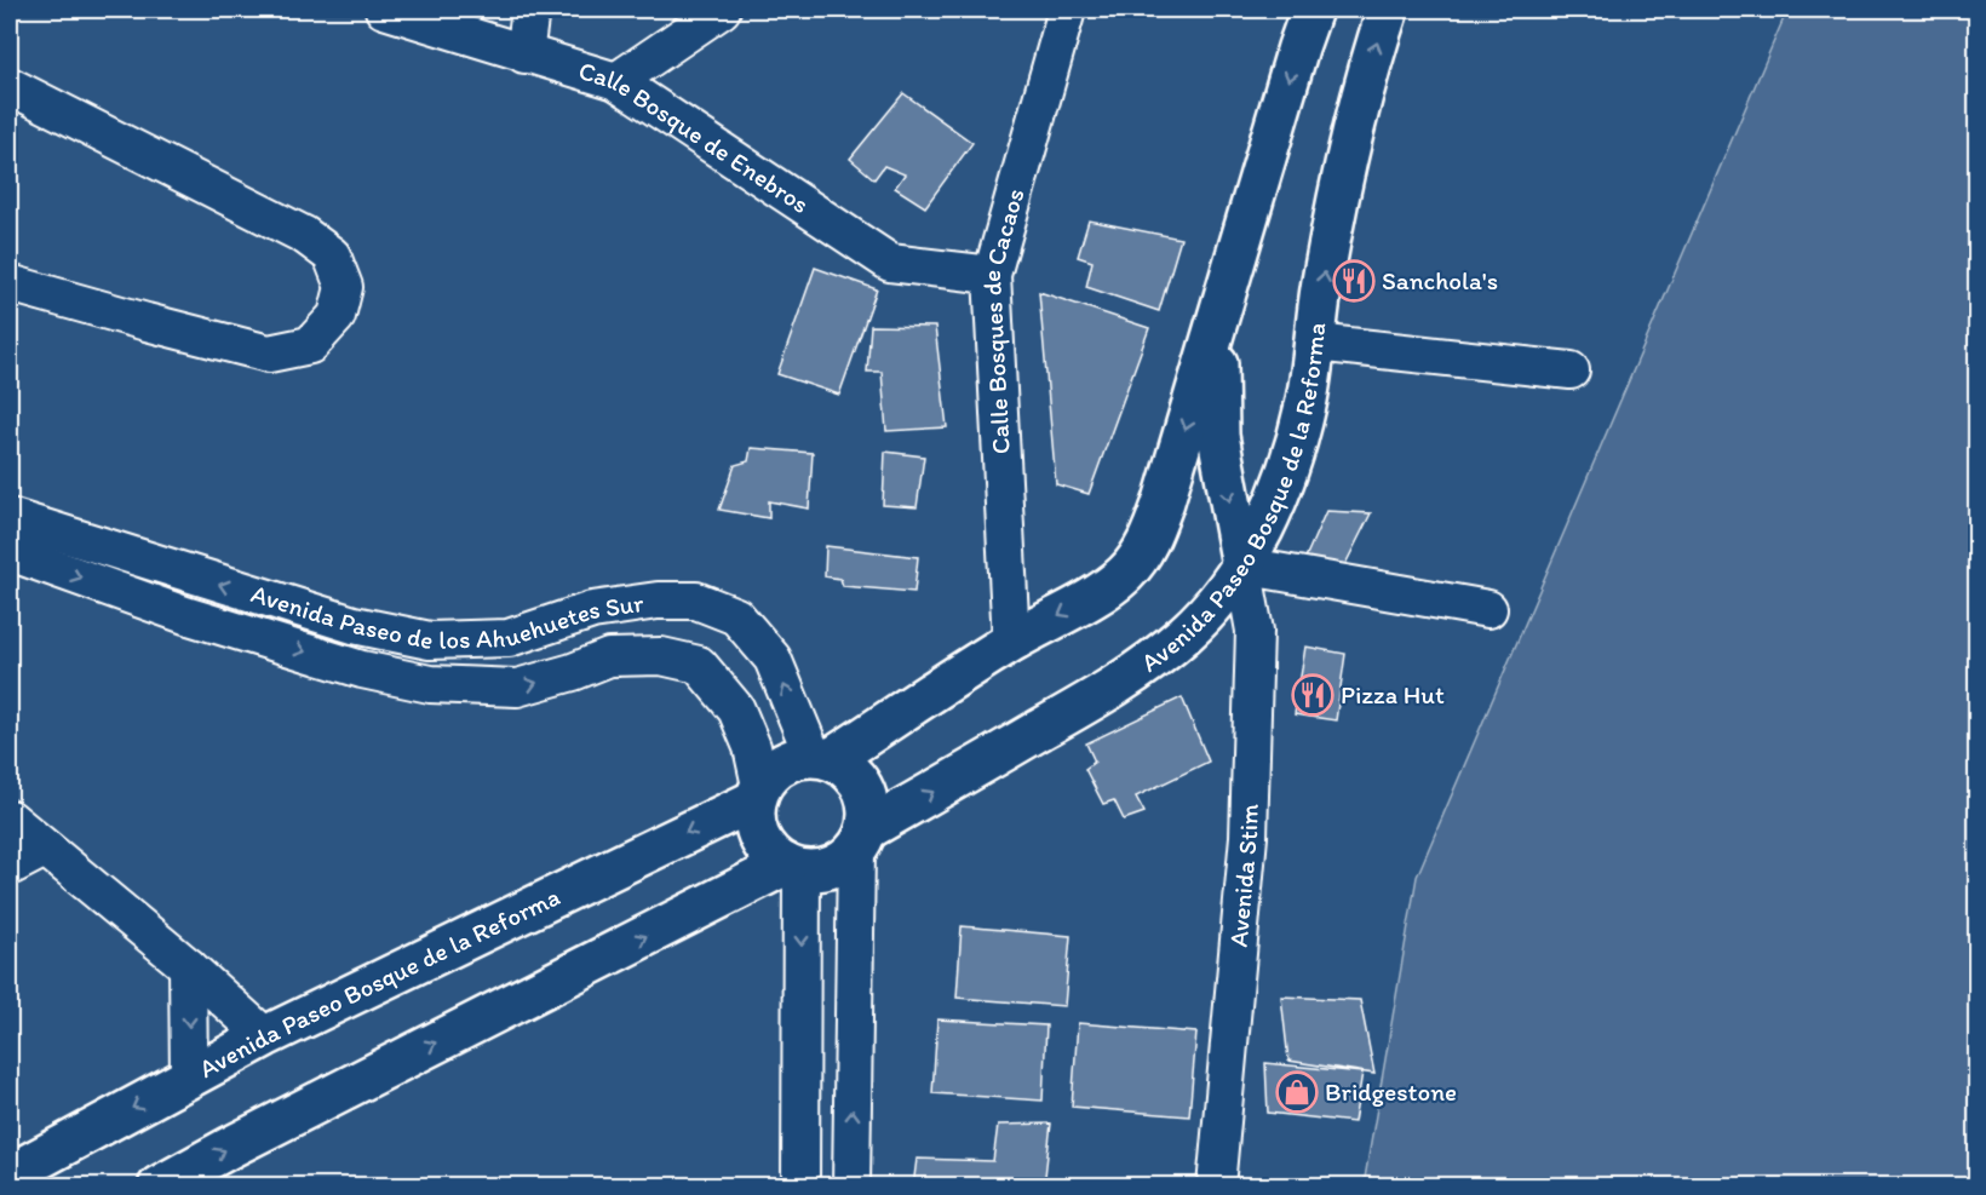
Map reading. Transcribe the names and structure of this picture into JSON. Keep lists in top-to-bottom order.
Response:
{
  "streets": {
    "main road": ["Avenida Paseo Bosque de la Reforma"],
    "street": [
      "Calle Bosque de Enebros",
      "Calle Bosques de Cacaos",
      "Avenida Paseo de los Ahuehuetes Sur",
      "Avenida Stim"
    ]
  },
  "crossings": [
    ["Calle Bosque de Enebros", "Calle Bosques de Cacaos"],
    ["Calle Bosques de Cacaos", "Avenida Paseo Bosque de la Reforma"],
    ["Avenida Paseo Bosque de la Reforma", "Avenida Paseo de los Ahuehuetes Sur"],
    ["Avenida Paseo Bosque de la Reforma", "Avenida Stim"]
  ],
  "places": {
    "restaurant": ["Sanchola's", "Pizza Hut"],
    "shop": ["Bridgestone"]
  }
}
